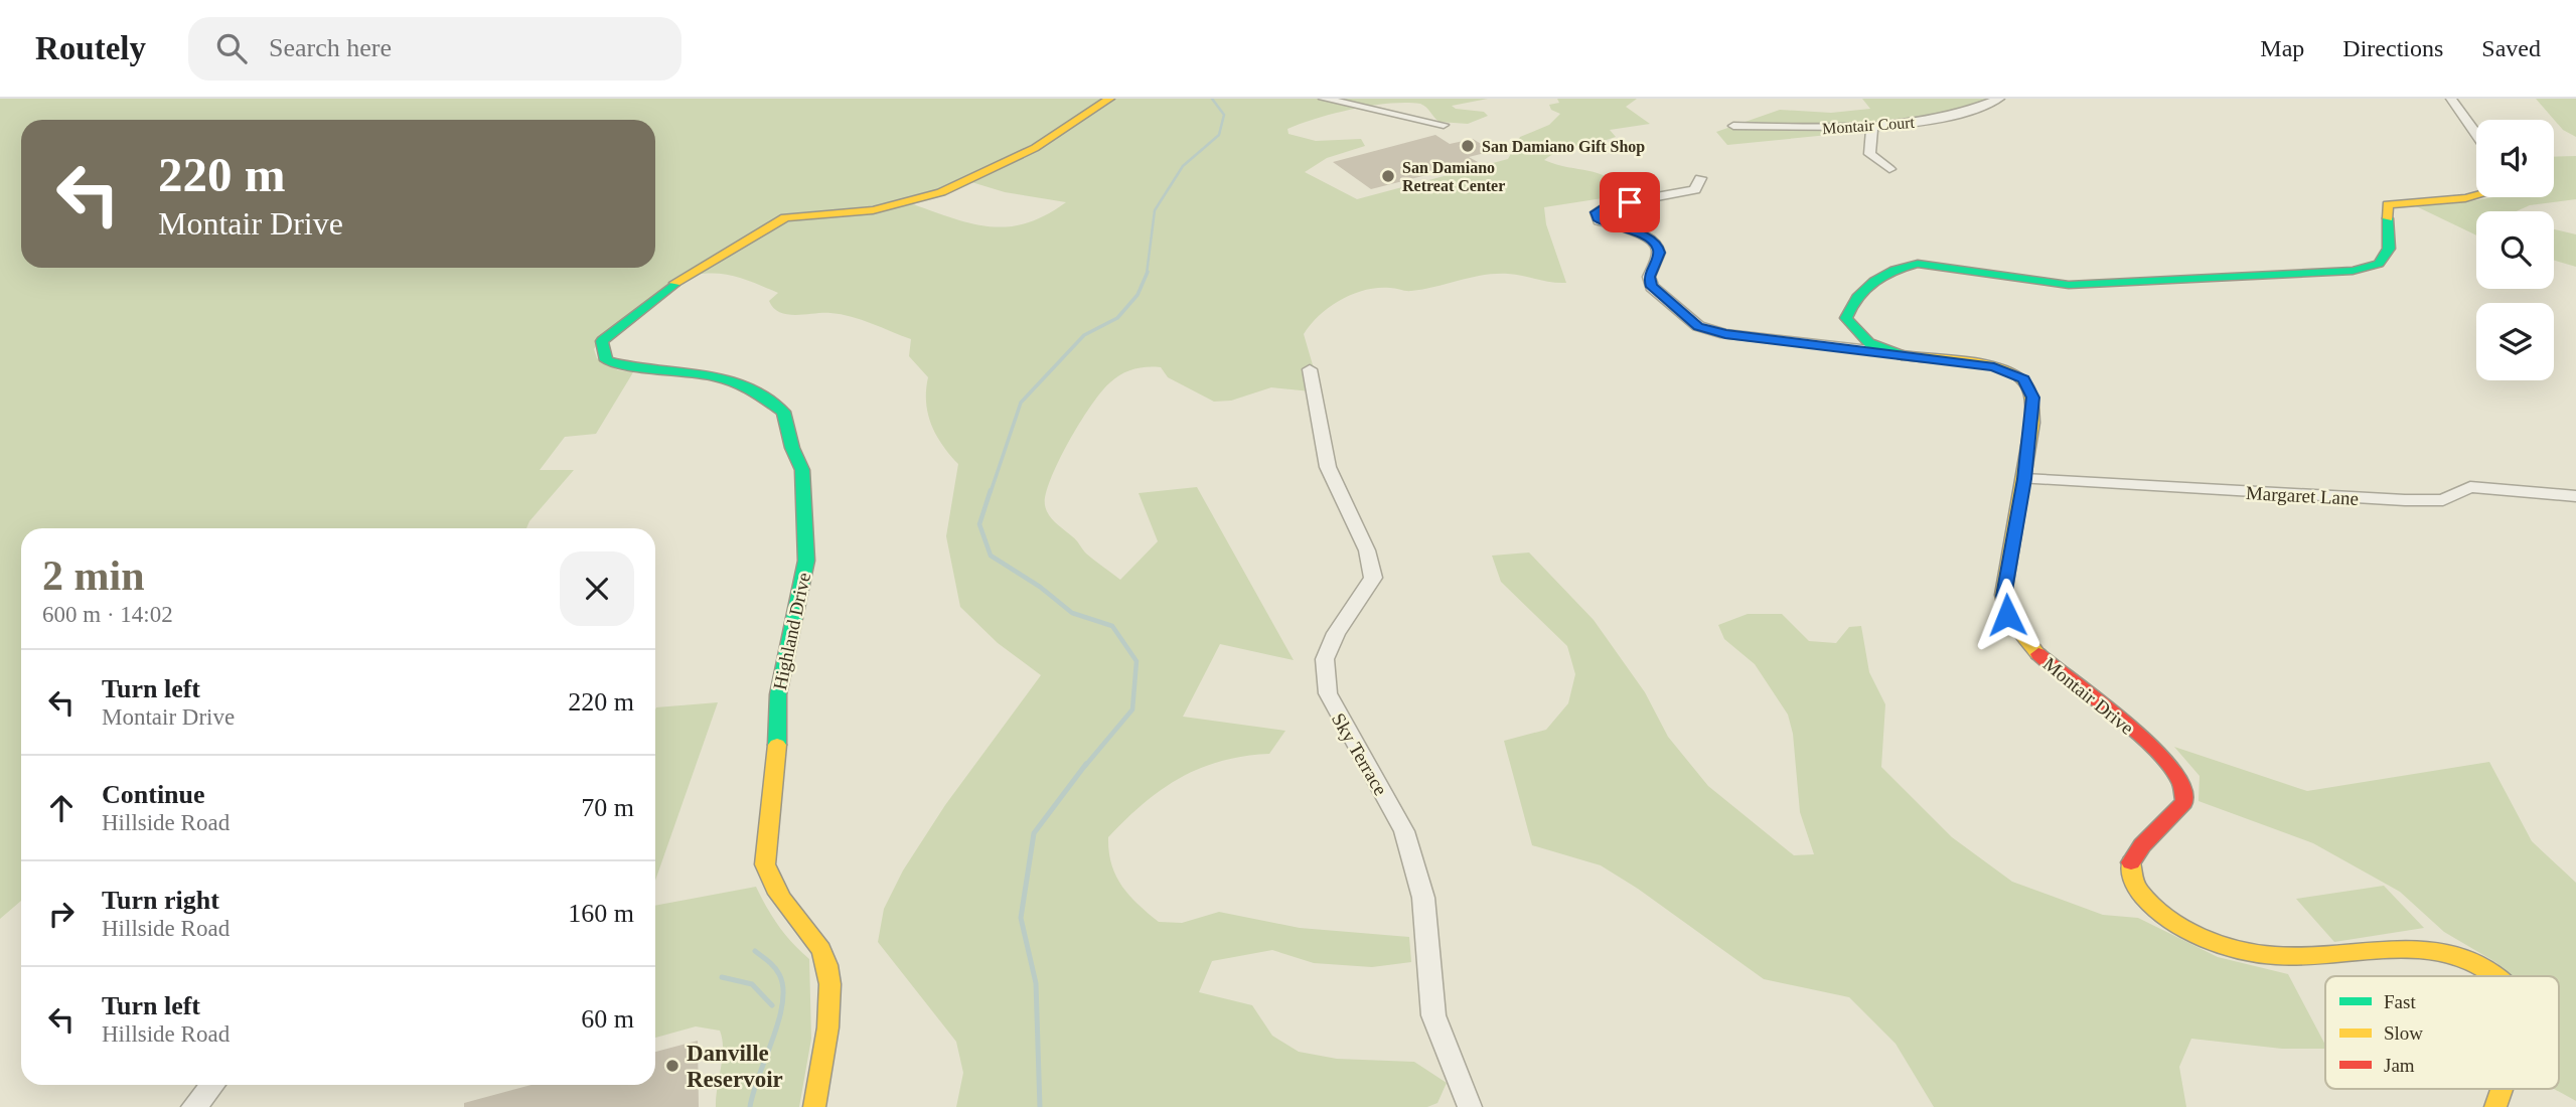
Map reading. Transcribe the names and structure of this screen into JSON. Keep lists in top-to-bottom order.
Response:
{
  "streets": {
    "street": [
      "Montair Court",
      "Margaret Lane",
      "Highland Drive",
      "Montair Drive",
      "Sky Terrace"
    ]
  },
  "crossings": [
    ["Margaret Lane", "Montair Drive"]
  ],
  "places": ["San Damiano Gift Shop", "San Damiano Retreat Center", "Danville Reservoir"],
  "legend": ["Fast", "Slow", "Jam"],
  "page": {
    "header": "Routely",
    "search": "Search here",
    "nav": ["Map", "Directions", "Saved"],
    "turn": ["220 m", "Montair Drive"],
    "heading": ["2 min", "600 m · 14:02"],
    "list": [
      {
        "name": "Turn left",
        "note": "Montair Drive",
        "value": "220 m"
      },
      {
        "name": "Continue",
        "note": "Hillside Road",
        "value": "70 m"
      },
      {
        "name": "Turn right",
        "note": "Hillside Road",
        "value": "160 m"
      },
      {
        "name": "Turn left",
        "note": "Hillside Road",
        "value": "60 m"
      }
    ]
  }
}
